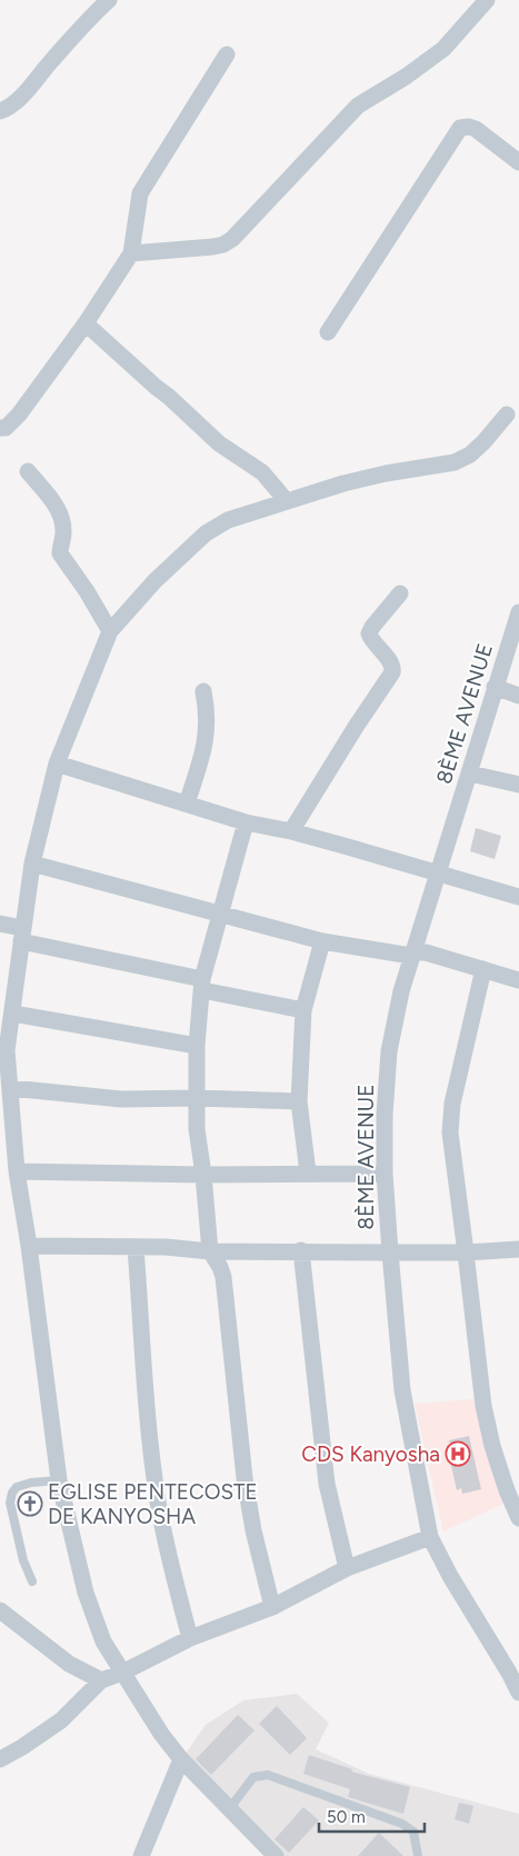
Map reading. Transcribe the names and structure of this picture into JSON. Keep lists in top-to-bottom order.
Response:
{
  "streets": {
    "street": ["8ÈME AVENUE"]
  },
  "places": {
    "hospital": ["CDS Kanyosha"],
    "church": ["EGLISE PENTECOSTE DE KANYOSHA"]
  },
  "scale_bar": "50 m"
}
